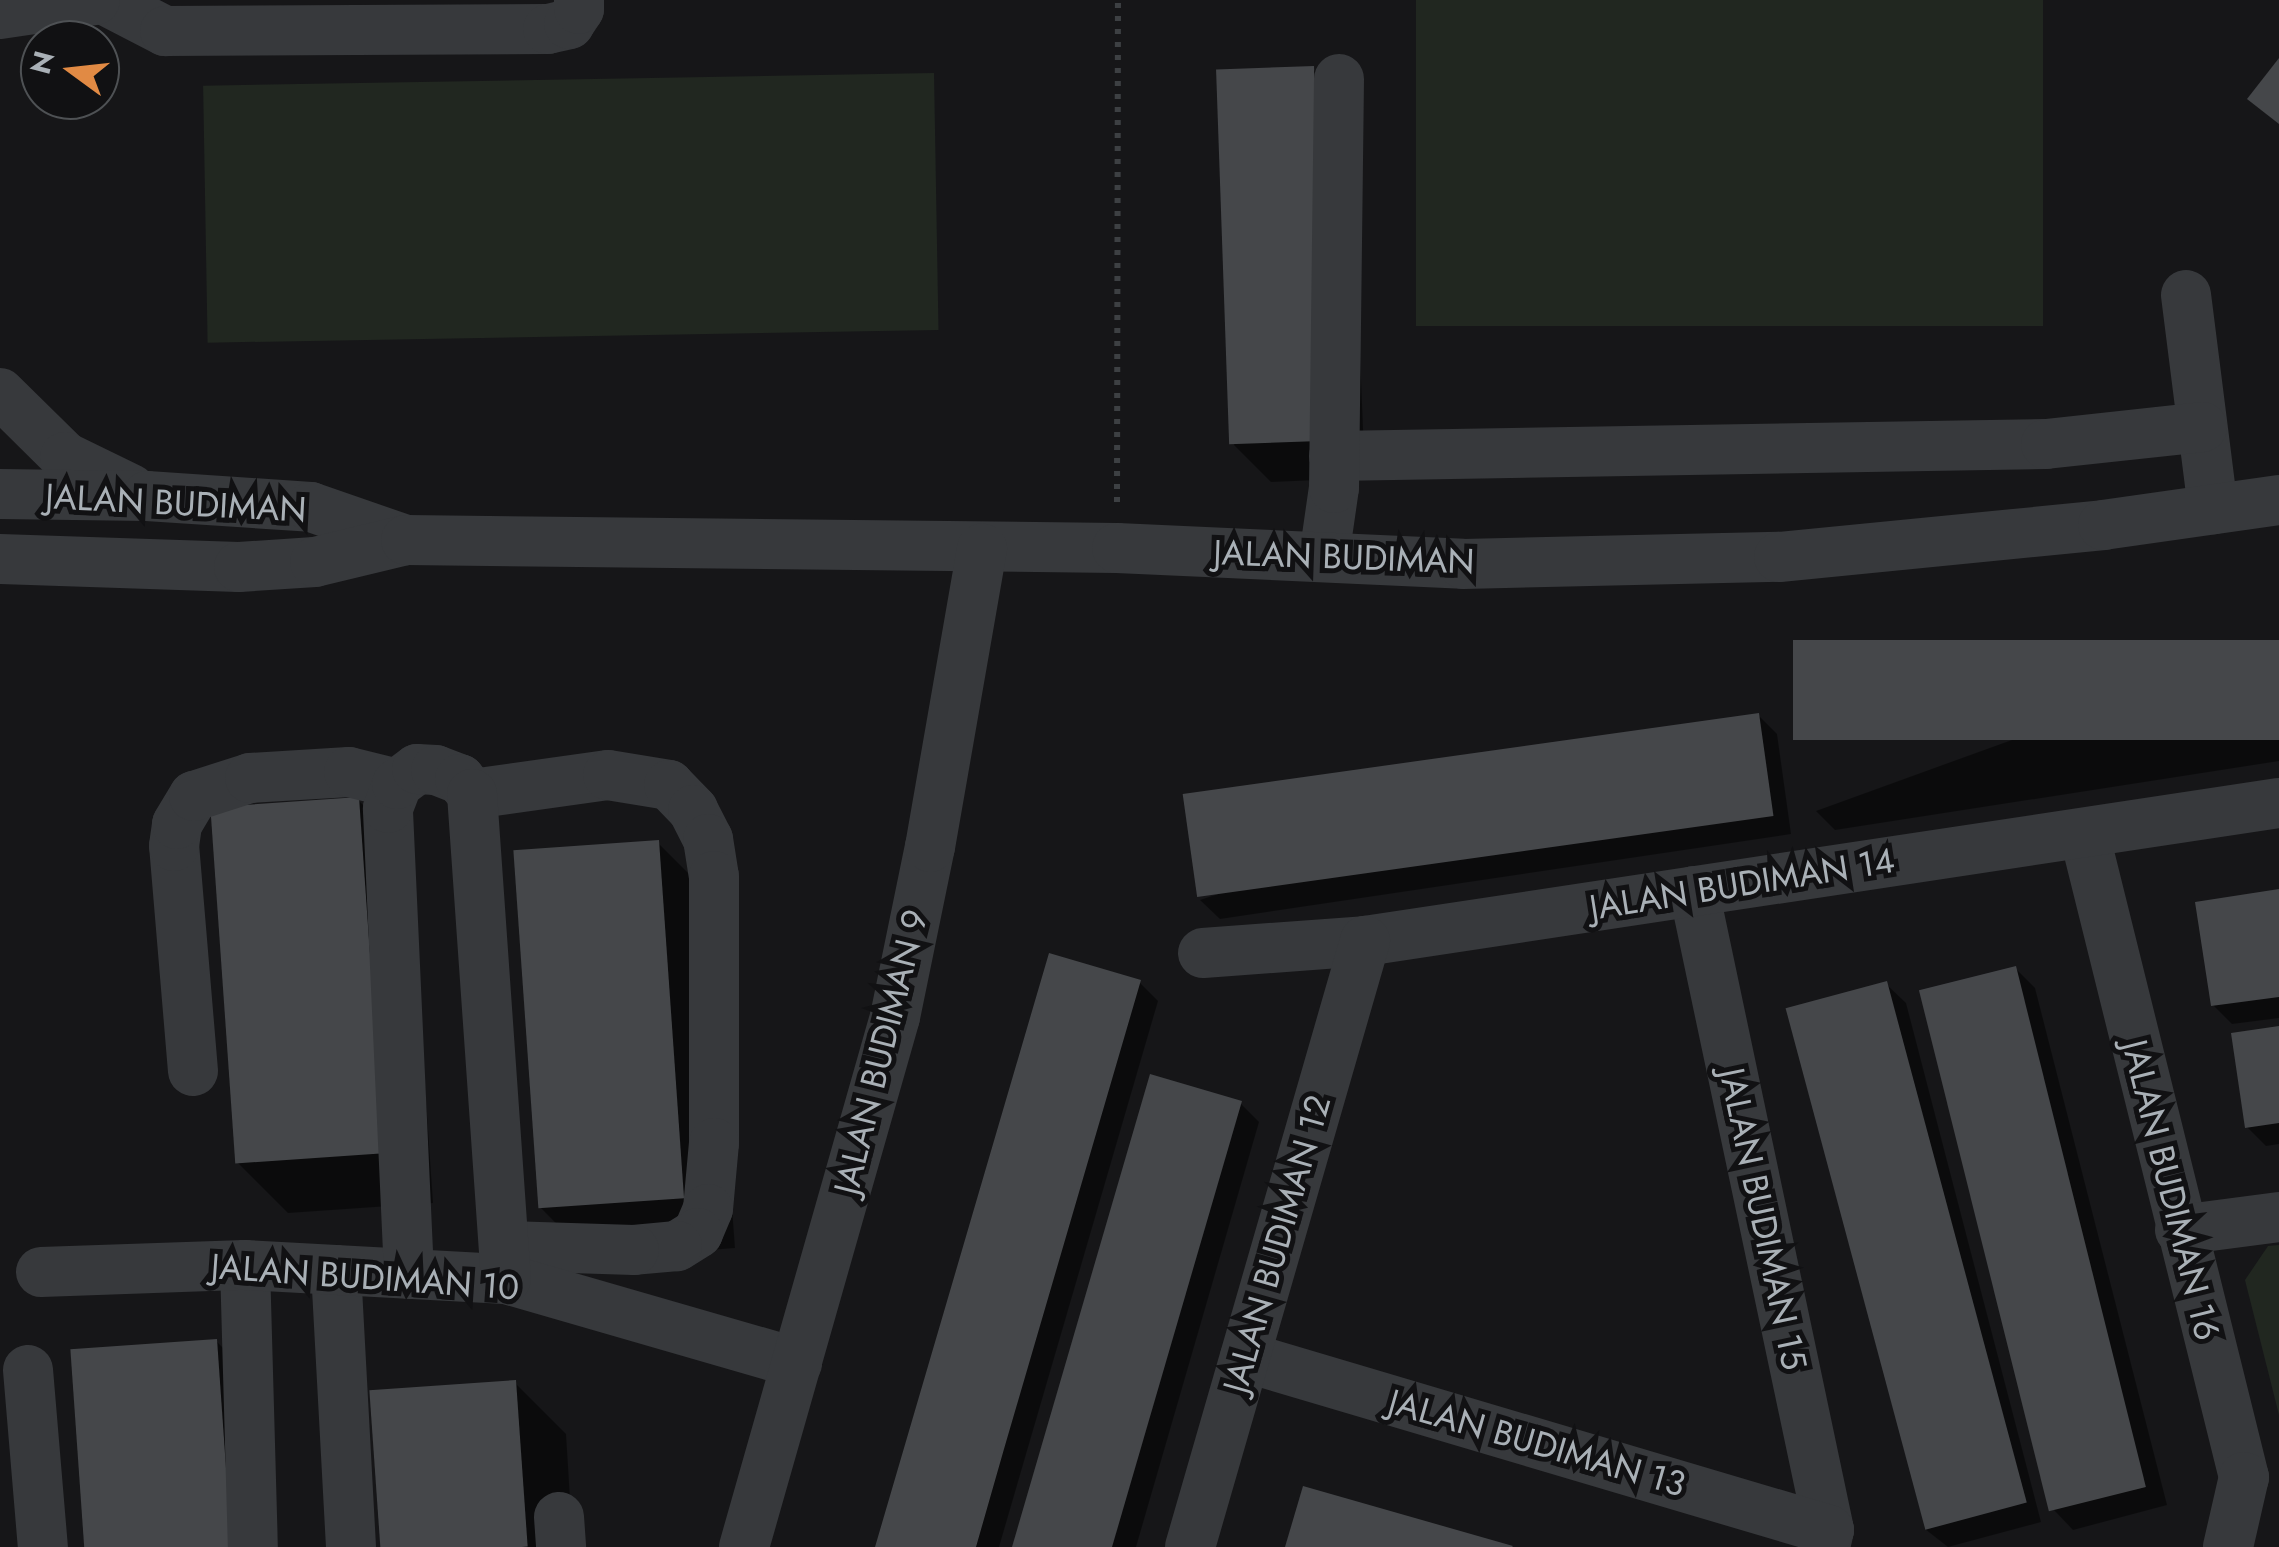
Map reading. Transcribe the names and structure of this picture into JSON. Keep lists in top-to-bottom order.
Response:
{
  "streets": {
    "street": [
      "JALAN BUDIMAN",
      "JALAN BUDIMAN 14",
      "JALAN BUDIMAN 9",
      "JALAN BUDIMAN 16",
      "JALAN BUDIMAN 15",
      "JALAN BUDIMAN 12",
      "JALAN BUDIMAN 10",
      "JALAN BUDIMAN 13"
    ]
  },
  "crossings": [
    ["JALAN BUDIMAN", "JALAN BUDIMAN 9"],
    ["JALAN BUDIMAN 14", "JALAN BUDIMAN 16"],
    ["JALAN BUDIMAN 14", "JALAN BUDIMAN 15"],
    ["JALAN BUDIMAN 14", "JALAN BUDIMAN 12"],
    ["JALAN BUDIMAN 9", "JALAN BUDIMAN 10"],
    ["JALAN BUDIMAN 15", "JALAN BUDIMAN 13"],
    ["JALAN BUDIMAN 12", "JALAN BUDIMAN 13"]
  ],
  "north": "left"
}
